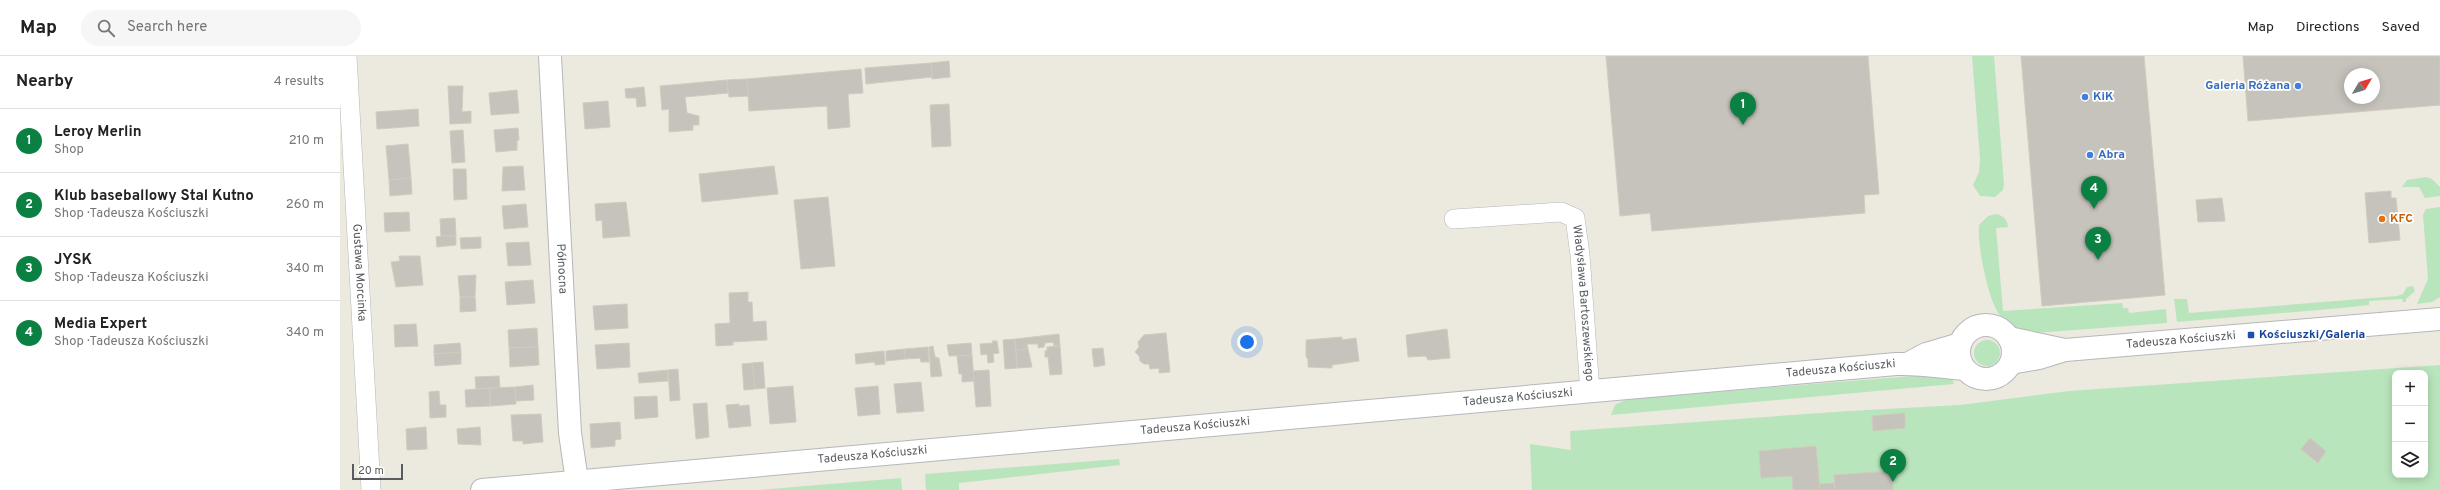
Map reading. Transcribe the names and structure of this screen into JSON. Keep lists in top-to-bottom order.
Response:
{
  "streets": {
    "street": [
      "Północna",
      "Gustawa Morcinka",
      "Władysława Bartoszewskiego",
      "Tadeusza Kościuszki"
    ]
  },
  "crossings": [
    ["Północna", "Tadeusza Kościuszki"],
    ["Władysława Bartoszewskiego", "Tadeusza Kościuszki"]
  ],
  "places": {
    "other": [
      "Galeria Różana",
      "KiK",
      "Abra",
      "KFC"
    ],
    "transit": ["Kościuszki/Galeria"]
  },
  "scale_bar": "20 m",
  "north": "top right",
  "page": {
    "header": "Map",
    "search": "Search here",
    "nav": ["Map", "Directions", "Saved"],
    "heading": ["Nearby", "4 results"],
    "pins": [
      "1",
      "4",
      "3",
      "2"
    ],
    "list": [
      {
        "mark": "1",
        "name": "Leroy Merlin",
        "note": "Shop",
        "value": "210 m"
      },
      {
        "mark": "2",
        "name": "Klub baseballowy Stal Kutno",
        "note": "Shop · Tadeusza Kościuszki",
        "value": "260 m"
      },
      {
        "mark": "3",
        "name": "JYSK",
        "note": "Shop · Tadeusza Kościuszki",
        "value": "340 m"
      },
      {
        "mark": "4",
        "name": "Media Expert",
        "note": "Shop · Tadeusza Kościuszki",
        "value": "340 m"
      }
    ],
    "map_buttons": ["+", "−"],
    "scale": "20 m"
  }
}
